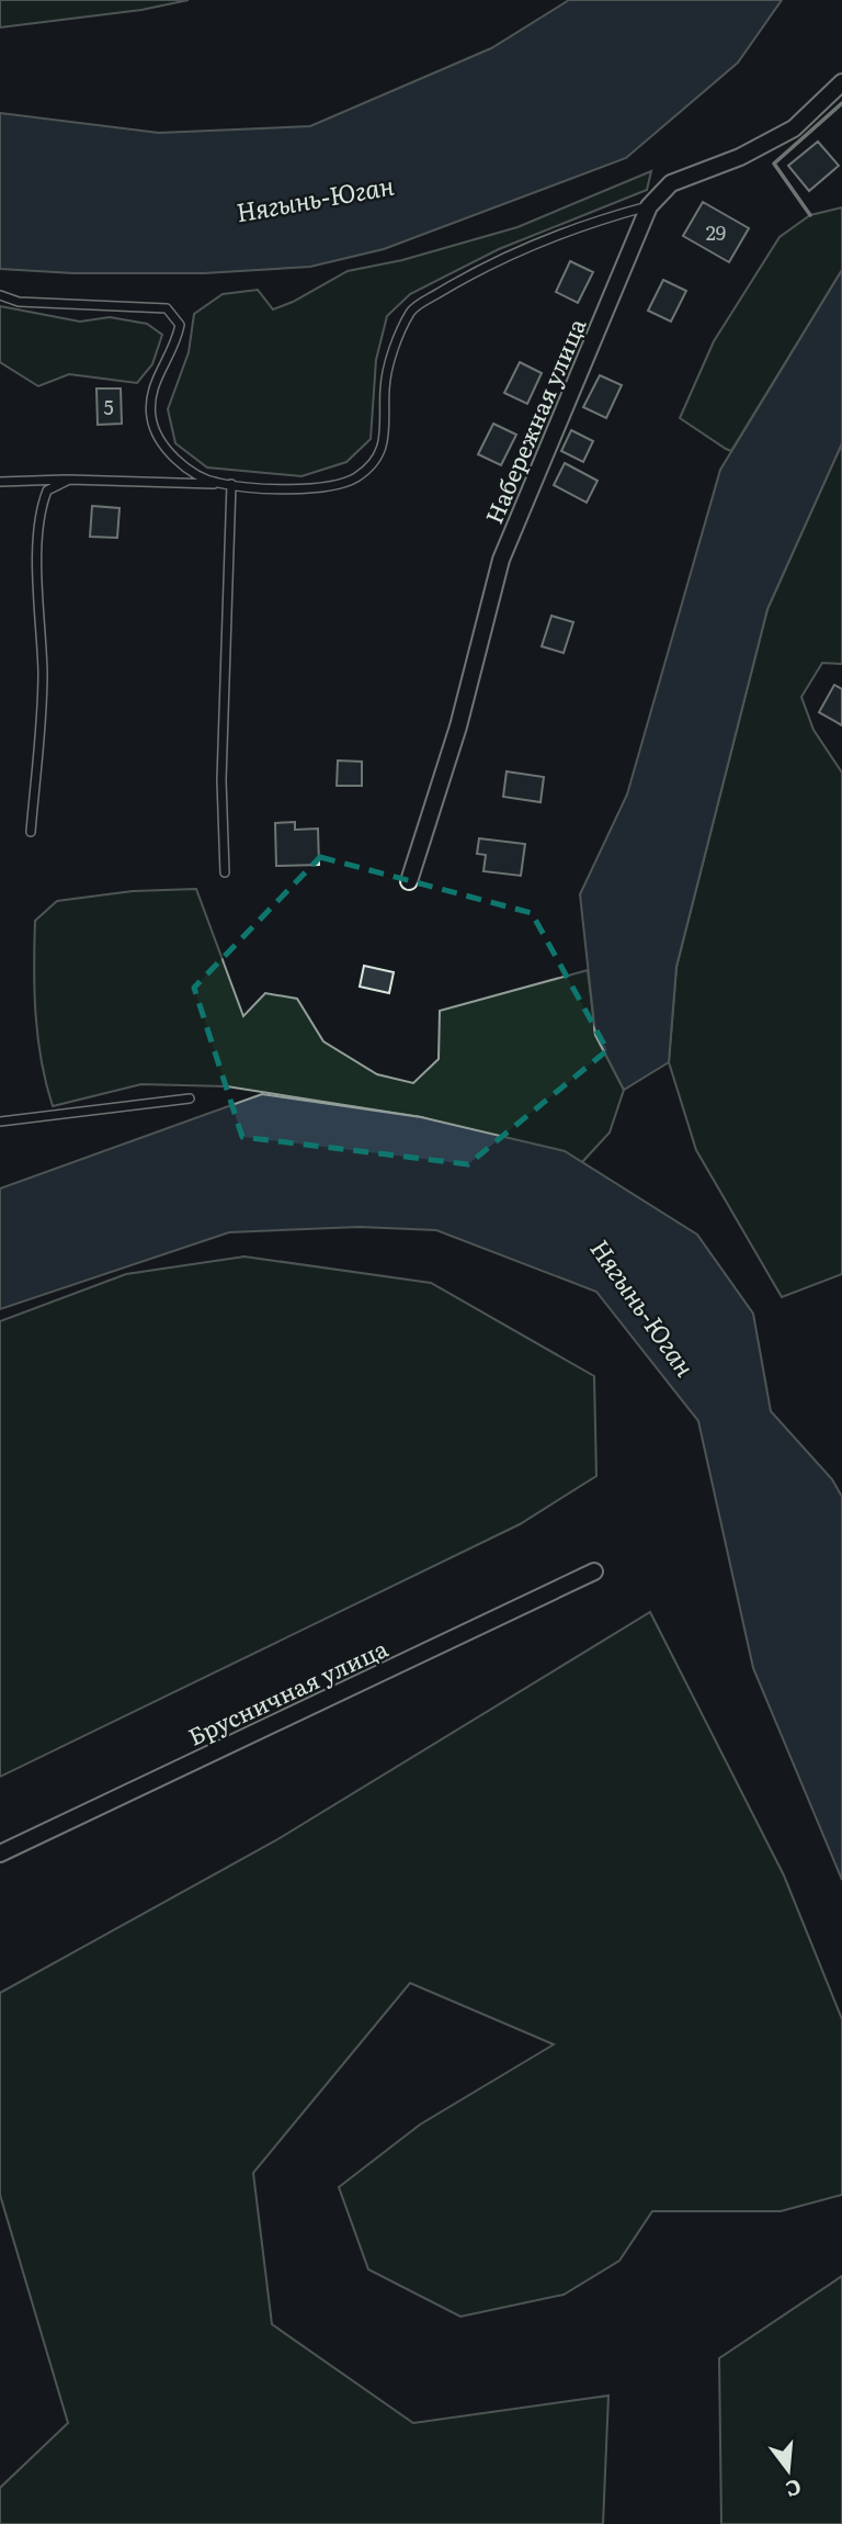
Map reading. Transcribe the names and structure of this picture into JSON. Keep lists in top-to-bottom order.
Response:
{
  "streets": {
    "street": ["Набережная улица", "Брусничная улица"]
  },
  "water": ["Нягынь-Юган"],
  "house_numbers": ["29", "5"],
  "north": "bottom"
}
